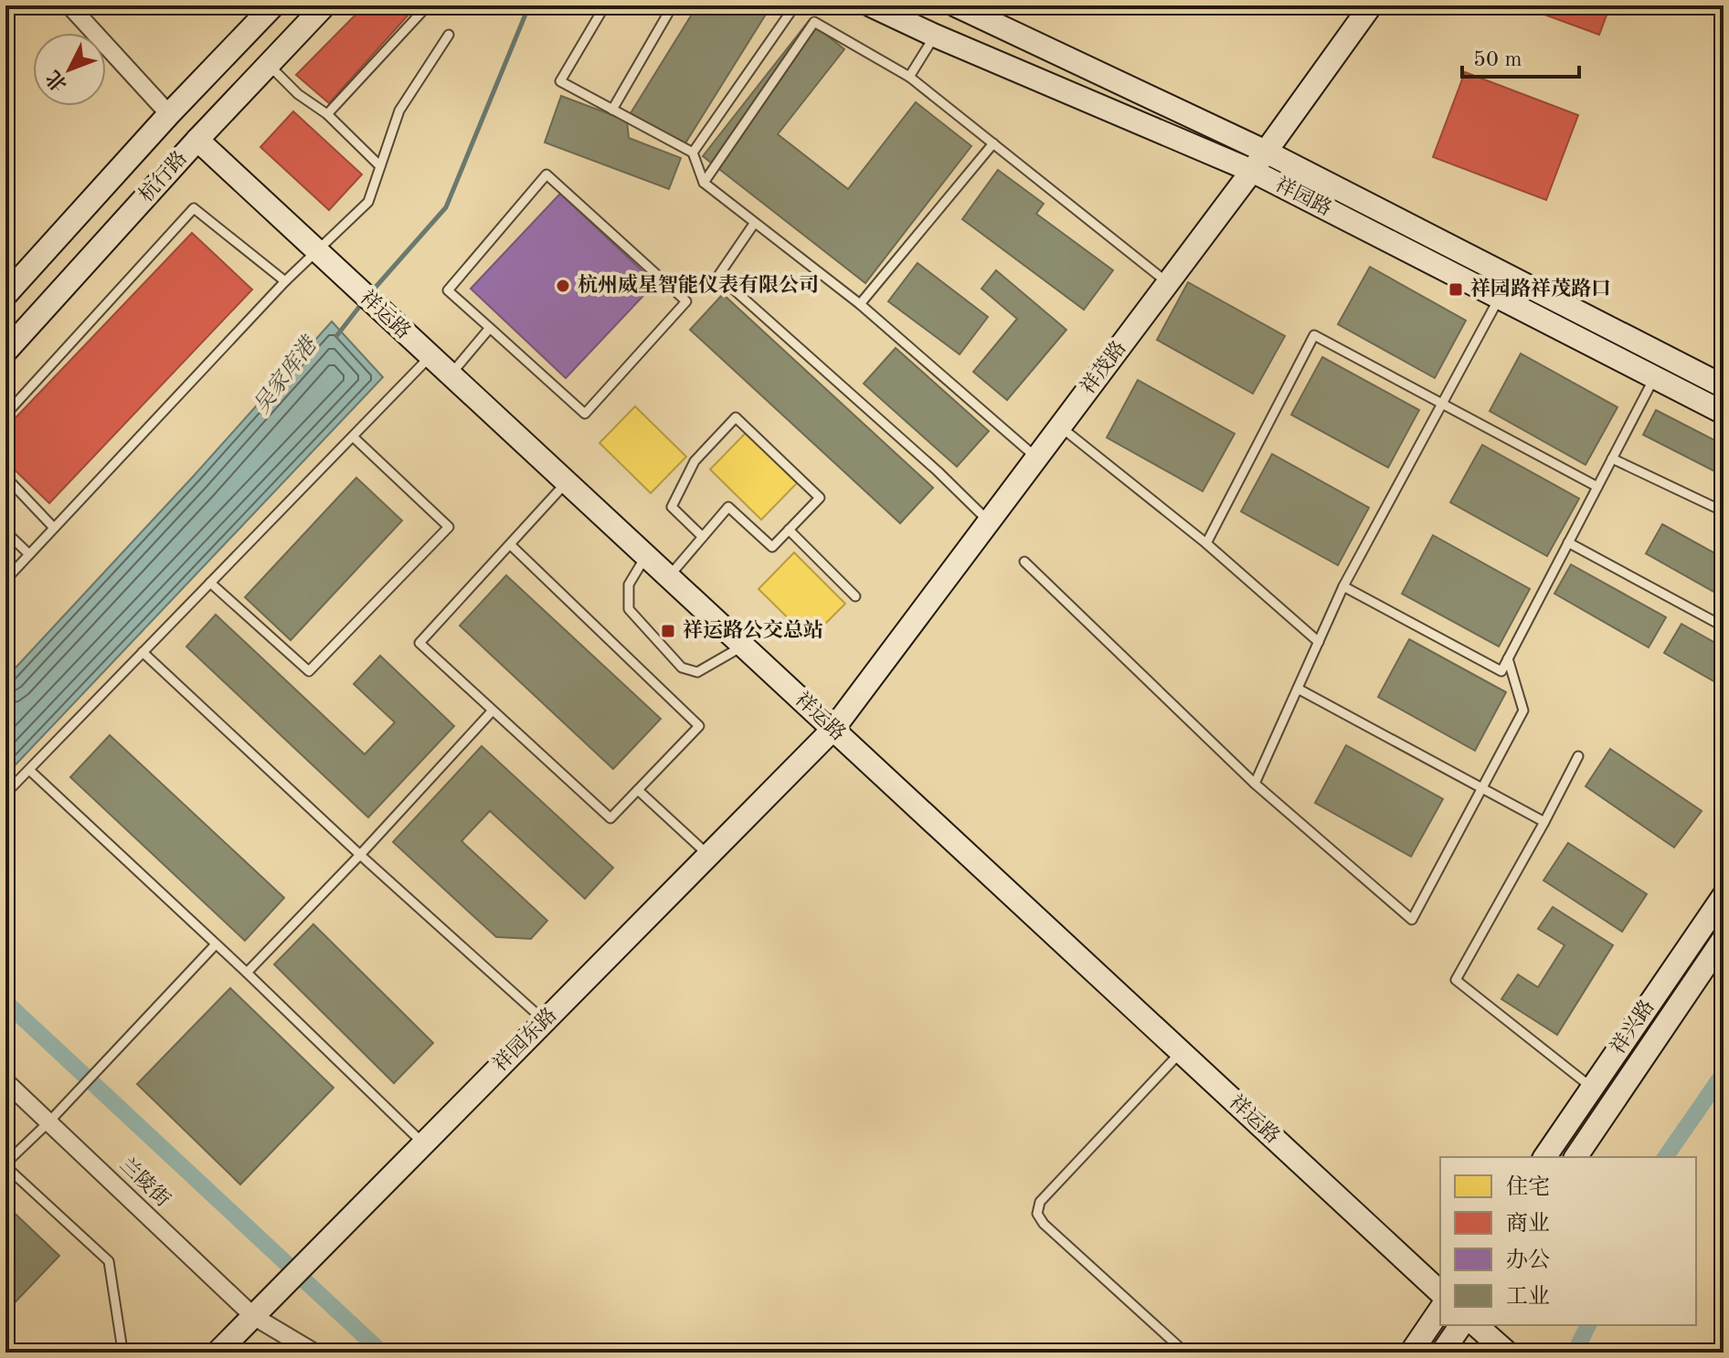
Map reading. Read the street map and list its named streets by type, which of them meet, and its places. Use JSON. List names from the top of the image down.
{
  "streets": {
    "street": [
      "杭行路",
      "祥园路",
      "祥运路",
      "祥茂路",
      "祥兴路",
      "祥园东路",
      "兰陵街"
    ]
  },
  "crossings": [
    ["杭行路", "祥运路"],
    ["祥园路", "祥茂路"],
    ["祥运路", "祥茂路"],
    ["祥运路", "祥园东路"],
    ["祥茂路", "祥园东路"],
    ["祥园东路", "兰陵街"]
  ],
  "water": ["吴家库港"],
  "places": {
    "other": ["杭州威星智能仪表有限公司"],
    "transit": ["祥园路祥茂路口", "祥运路公交总站"]
  },
  "legend": [
    "住宅",
    "商业",
    "办公",
    "工业"
  ],
  "scale_bar": "50 m",
  "north": "bottom left"
}
